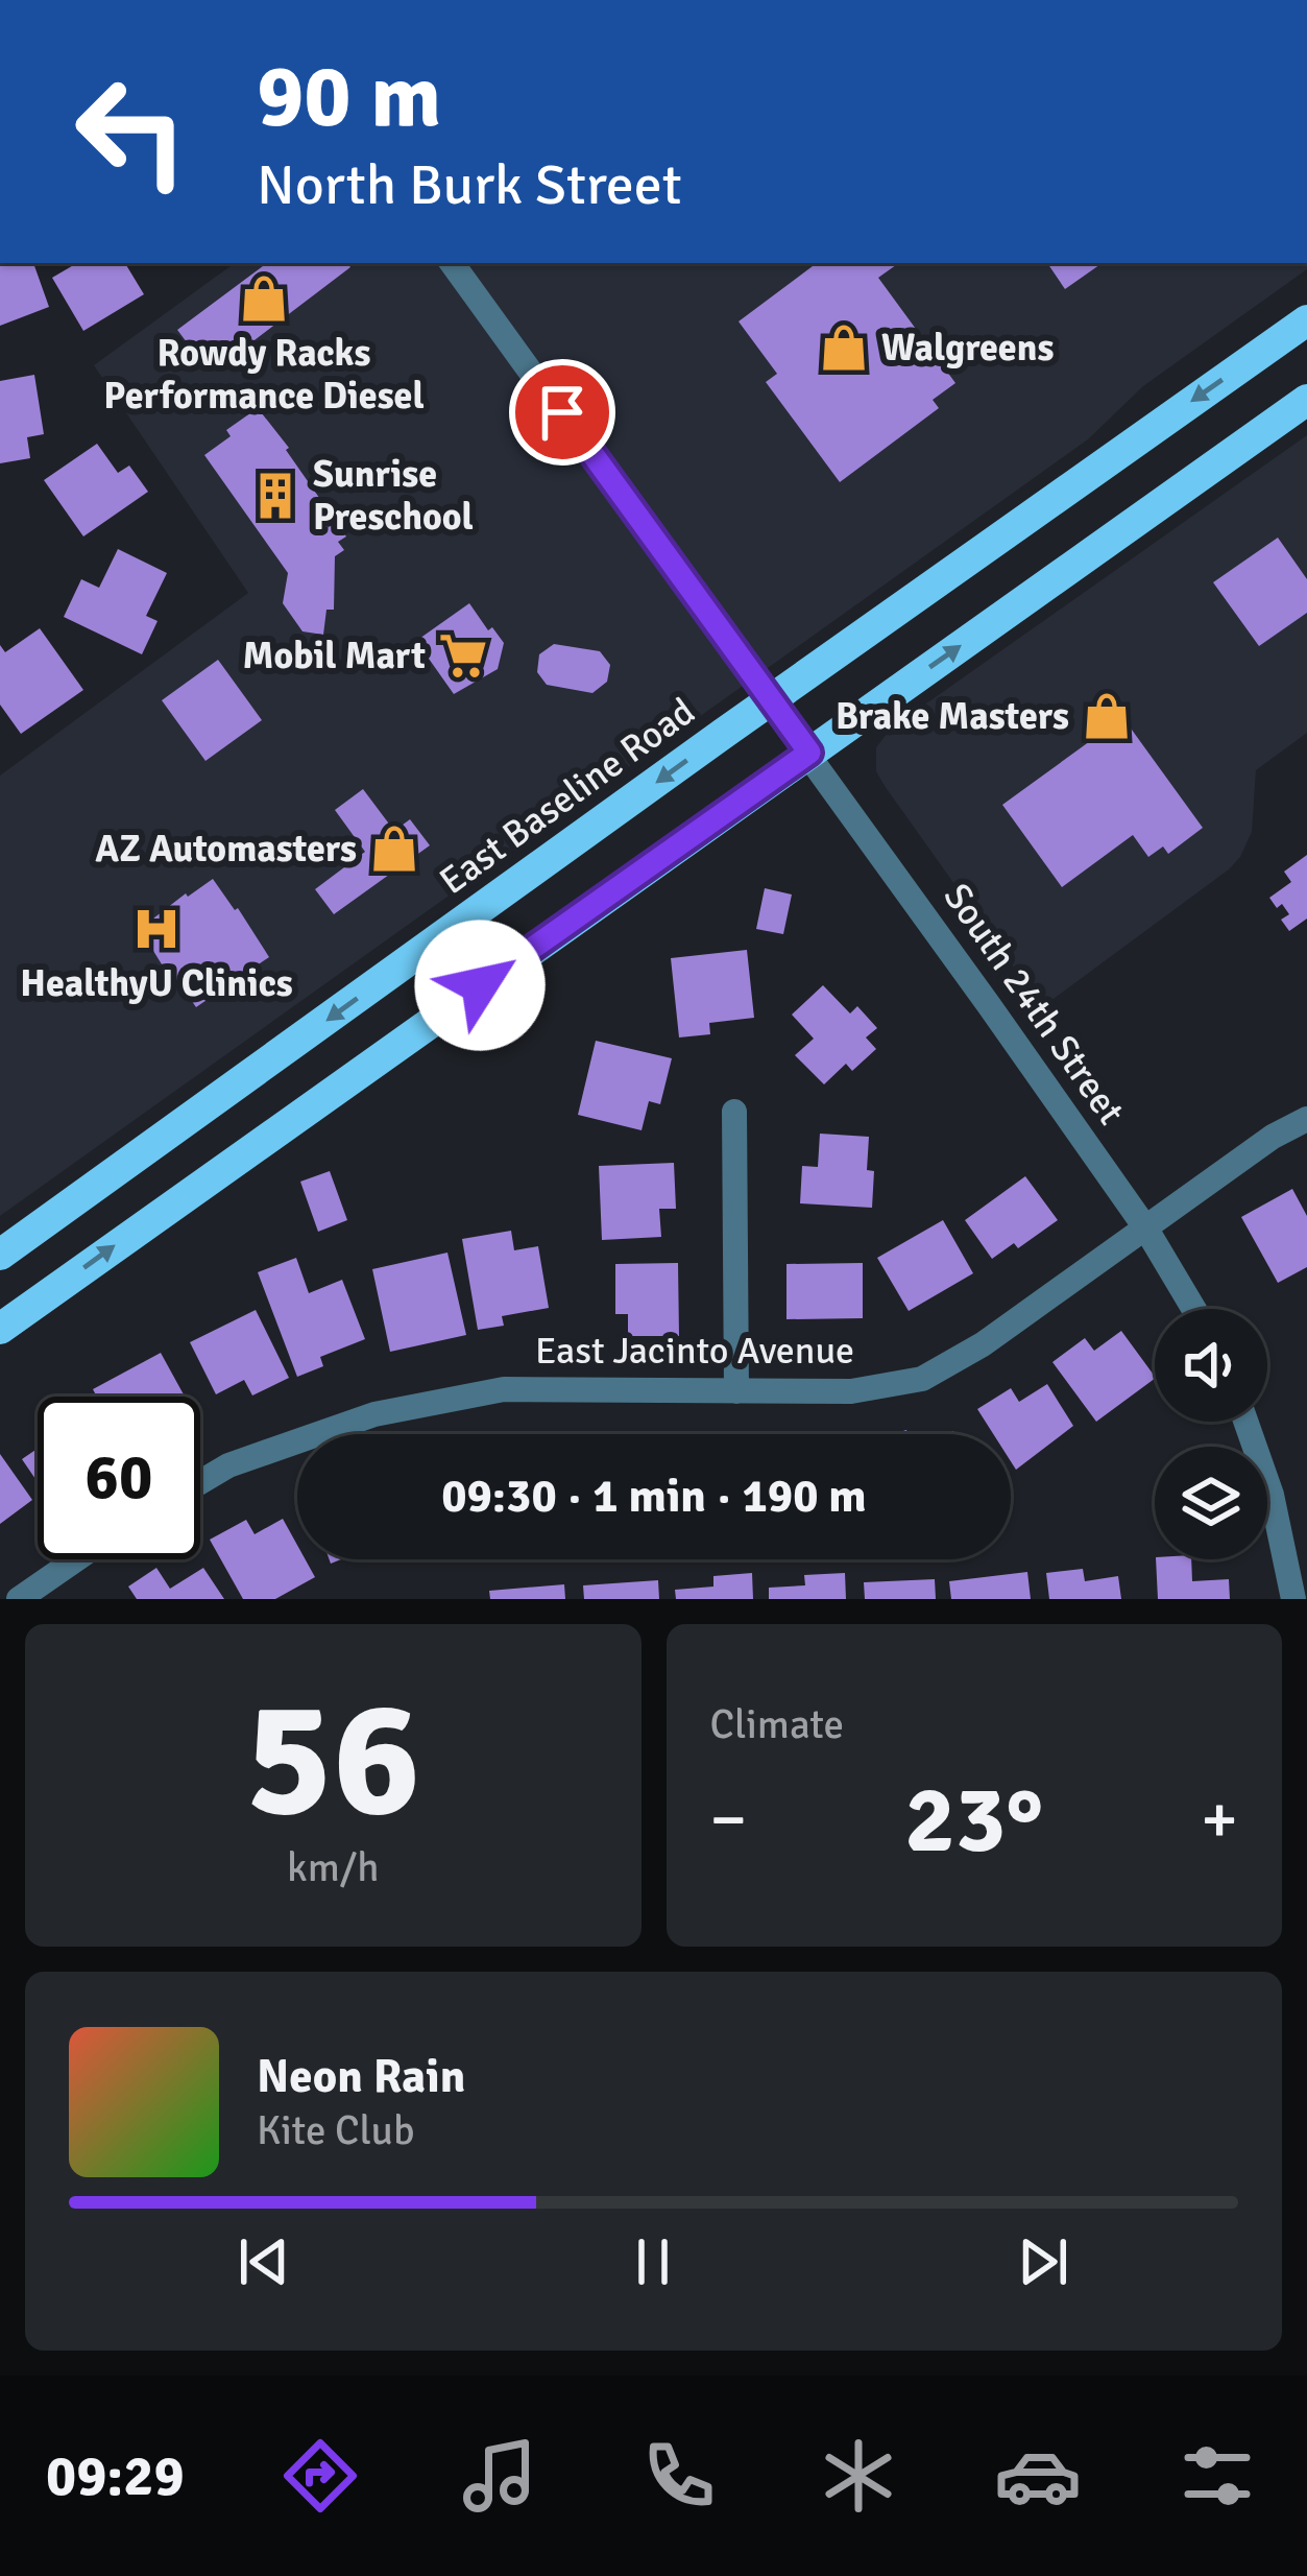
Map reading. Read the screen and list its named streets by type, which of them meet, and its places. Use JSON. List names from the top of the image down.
{
  "streets": {
    "main road": ["East Baseline Road"],
    "street": ["South 24th Street", "East Jacinto Avenue"]
  },
  "crossings": [
    ["East Baseline Road", "South 24th Street"],
    ["South 24th Street", "East Jacinto Avenue"]
  ],
  "places": {
    "shop": [
      "Rowdy Racks Performance Diesel",
      "Walgreens",
      "Brake Masters",
      "AZ Automasters"
    ],
    "building": ["Sunrise Preschool"],
    "supermarket": ["Mobil Mart"],
    "hospital": ["HealthyU Clinics"]
  },
  "page": {
    "turn": ["90 m", "North Burk Street"],
    "limit": "60",
    "trip": "09:30 · 1 min · 190 m",
    "tile": [
      ["56", "km/h"],
      "Climate"
    ],
    "heat": ["−", "23°", "+"],
    "song": ["Neon Rain", "Kite Club"],
    "tabs": "09:29"
  }
}
